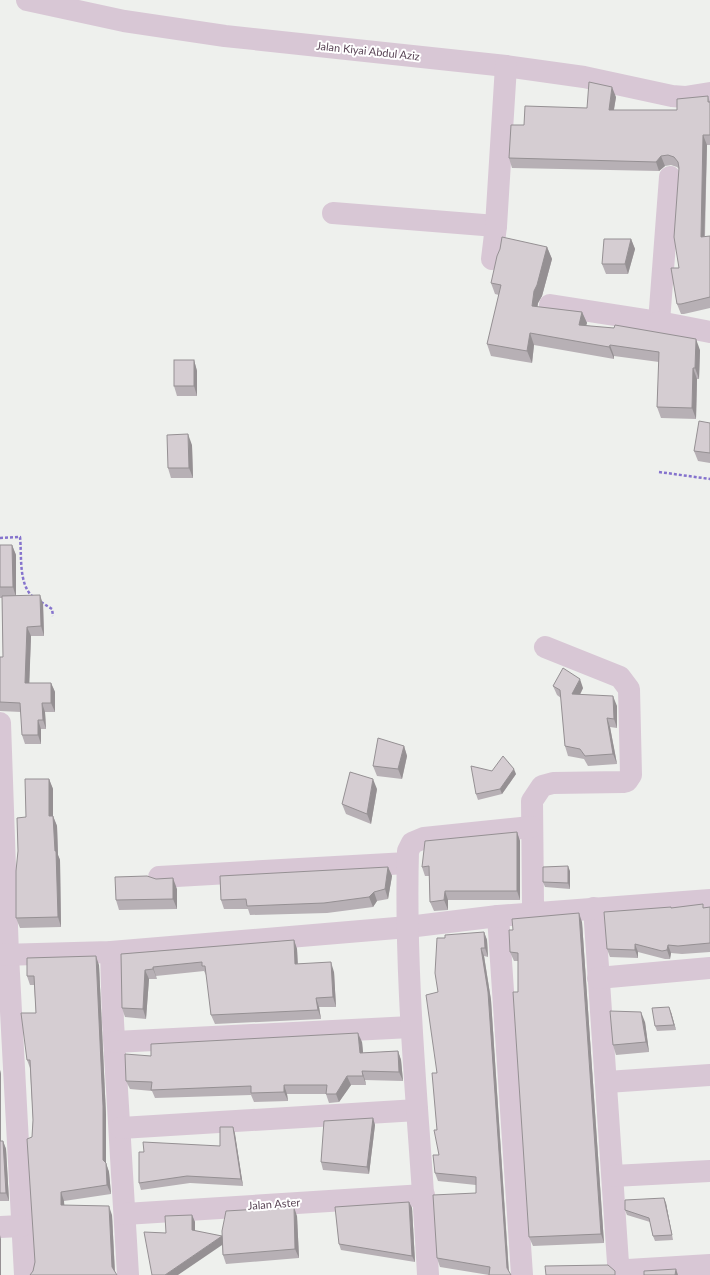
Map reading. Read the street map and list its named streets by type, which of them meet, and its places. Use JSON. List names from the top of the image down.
{
  "streets": {
    "street": ["Jalan Kiyai Abdul Aziz", "Jalan Aster"]
  }
}
